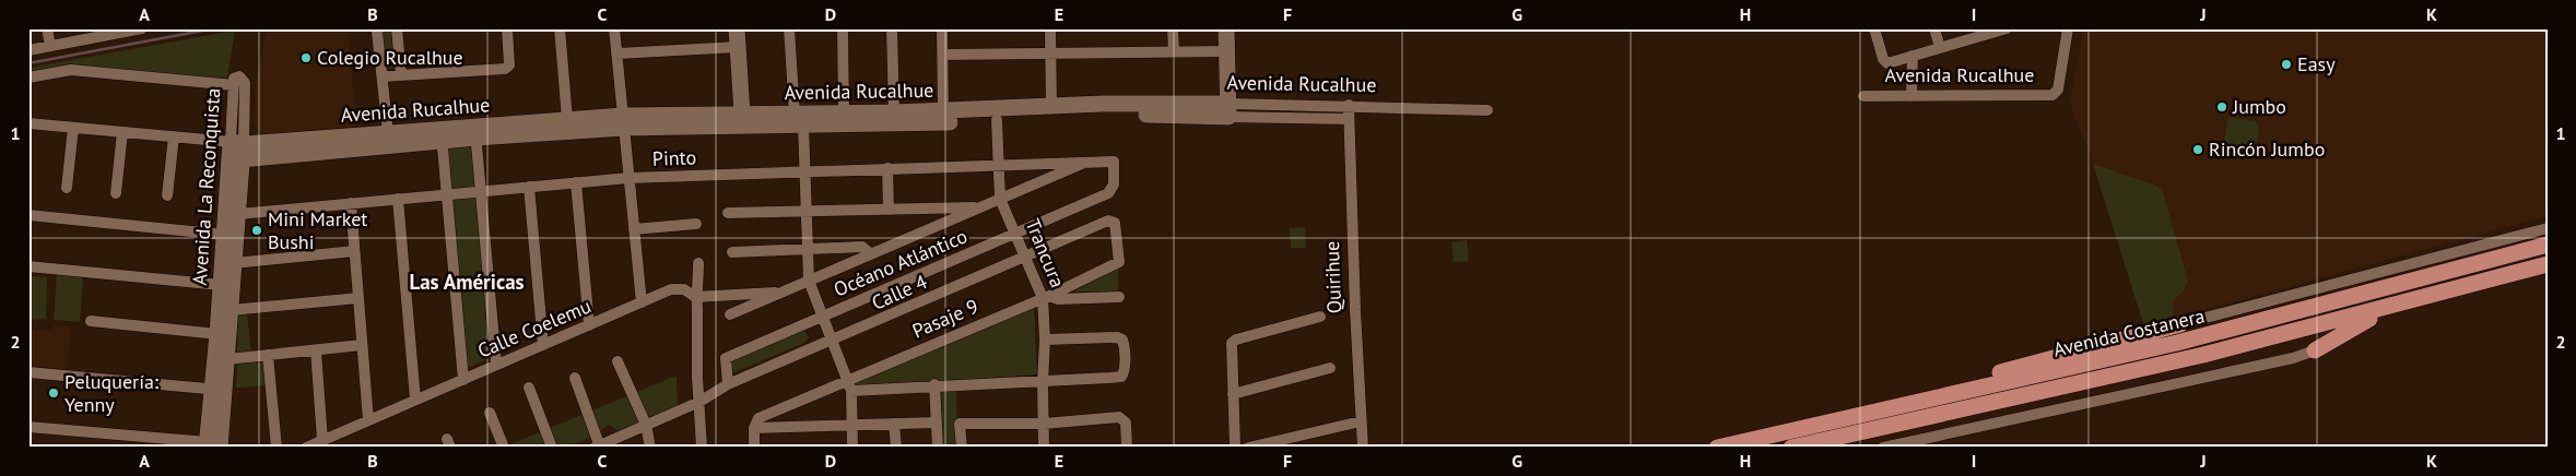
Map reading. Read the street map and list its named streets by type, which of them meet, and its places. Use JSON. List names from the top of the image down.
{
  "streets": {
    "main road": ["Avenida Costanera"],
    "street": [
      "Avenida Rucalhue",
      "Pinto",
      "Avenida La Reconquista",
      "Trancura",
      "Océano Atlántico",
      "Quirihue",
      "Calle 4",
      "Pasaje 9",
      "Calle Coelemu"
    ]
  },
  "crossings": [
    ["Avenida Rucalhue", "Avenida La Reconquista"],
    ["Avenida Rucalhue", "Trancura"],
    ["Avenida Rucalhue", "Quirihue"],
    ["Pinto", "Avenida La Reconquista"],
    ["Pinto", "Trancura"],
    ["Pinto", "Océano Atlántico"],
    ["Trancura", "Océano Atlántico"],
    ["Trancura", "Calle 4"],
    ["Trancura", "Pasaje 9"],
    ["Océano Atlántico", "Calle 4"],
    ["Calle 4", "Pasaje 9"]
  ],
  "districts": ["Las Américas"],
  "places": [
    "Colegio Rucalhue",
    "Easy",
    "Jumbo",
    "Rincón Jumbo",
    "Mini Market Bushi",
    "Peluquería: Yenny"
  ],
  "grid": {
    "columns": [
      "A",
      "B",
      "C",
      "D",
      "E",
      "F",
      "G",
      "H",
      "I",
      "J",
      "K"
    ],
    "rows": ["1", "2"]
  }
}
